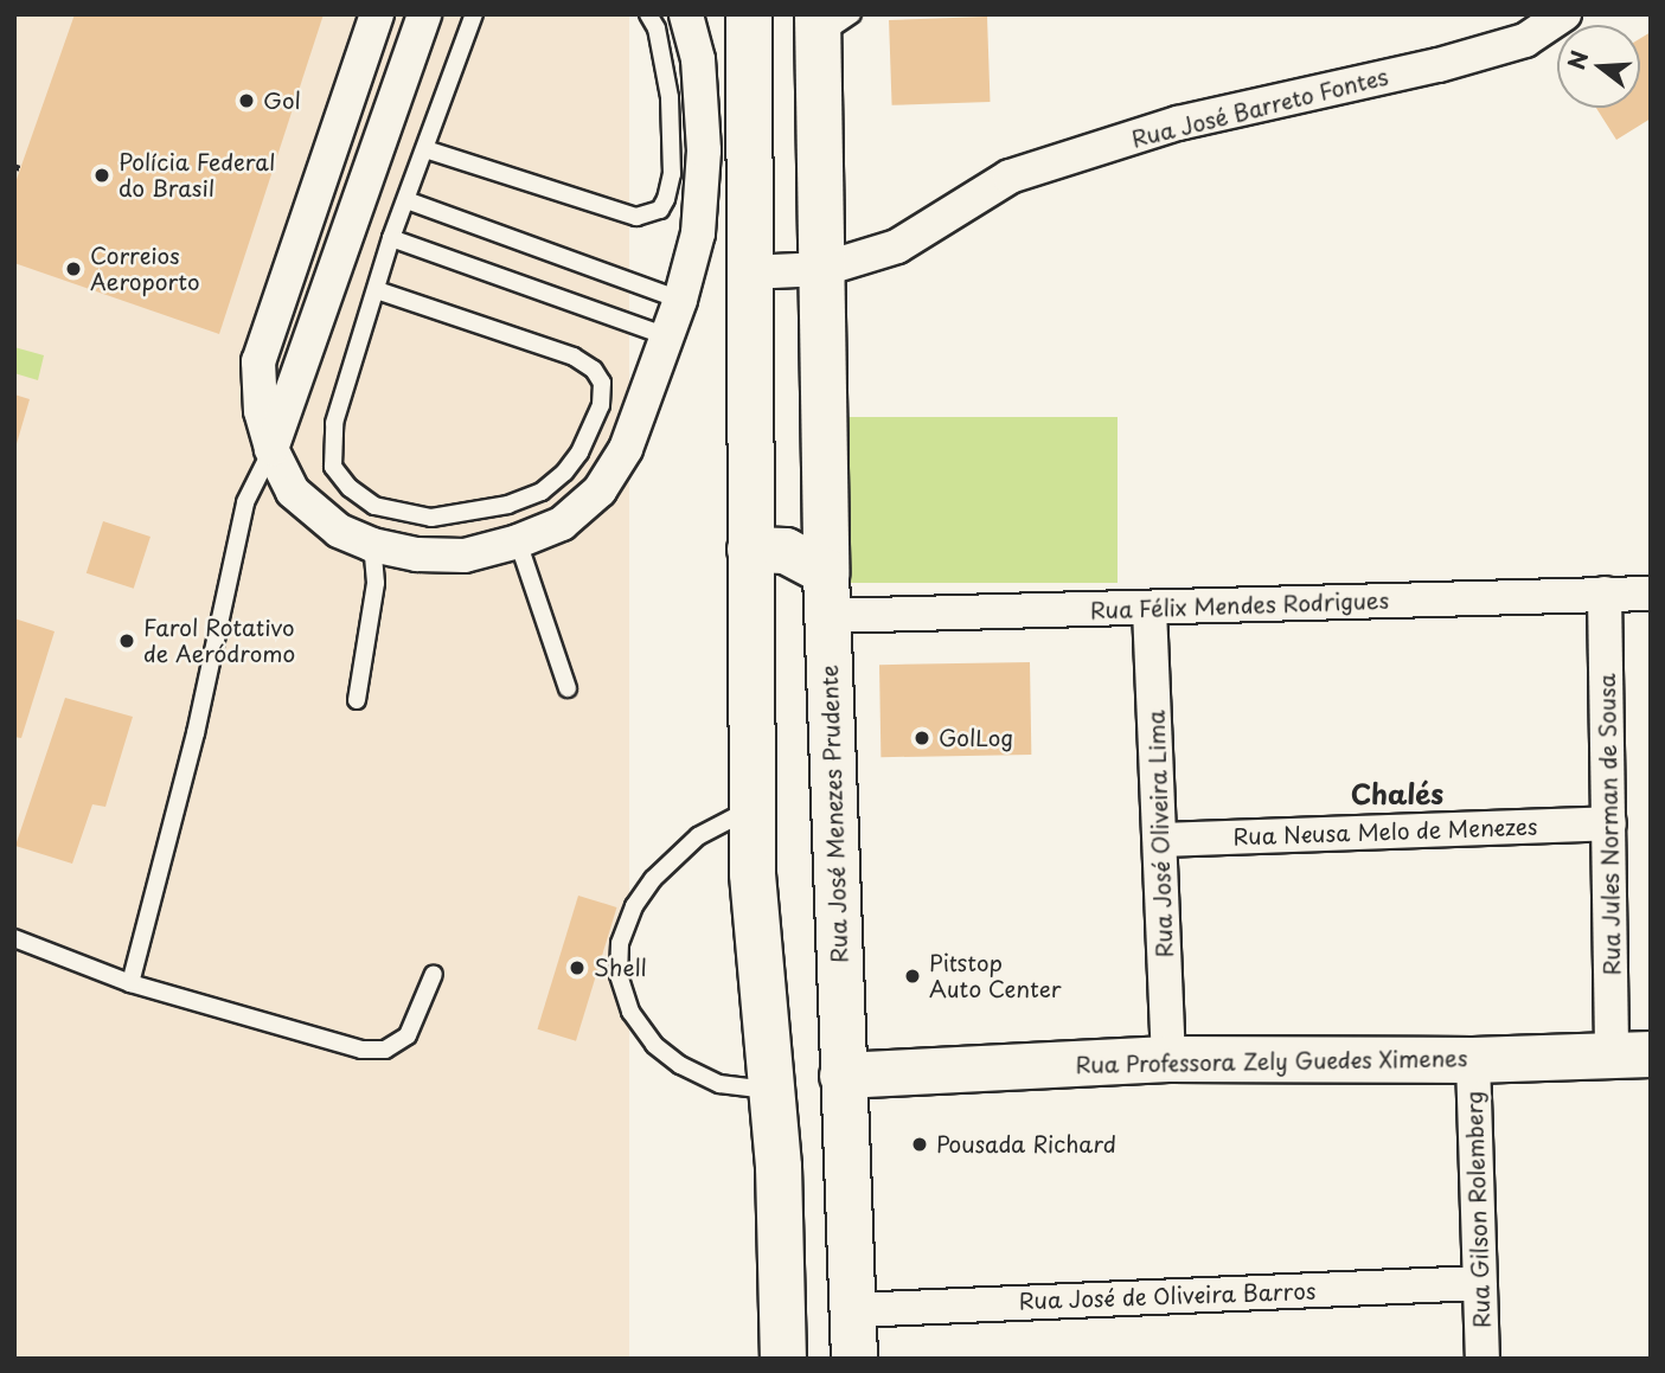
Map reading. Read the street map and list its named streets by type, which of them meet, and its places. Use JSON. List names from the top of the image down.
{
  "streets": {
    "main road": ["Rua José Menezes Prudente", "Rua Professora Zely Guedes Ximenes"],
    "street": [
      "Rua José Barreto Fontes",
      "Rua Félix Mendes Rodrigues",
      "Rua Jules Norman de Sousa",
      "Rua Neusa Melo de Menezes",
      "Rua José Oliveira Lima",
      "Rua Gilson Rolemberg",
      "Rua José de Oliveira Barros"
    ]
  },
  "crossings": [
    ["Rua José Barreto Fontes", "Rua José Menezes Prudente"],
    ["Rua Félix Mendes Rodrigues", "Rua José Menezes Prudente"],
    ["Rua Félix Mendes Rodrigues", "Rua Jules Norman de Sousa"],
    ["Rua Félix Mendes Rodrigues", "Rua José Oliveira Lima"],
    ["Rua José Menezes Prudente", "Rua Professora Zely Guedes Ximenes"],
    ["Rua José Menezes Prudente", "Rua José de Oliveira Barros"],
    ["Rua Jules Norman de Sousa", "Rua Neusa Melo de Menezes"],
    ["Rua Jules Norman de Sousa", "Rua Professora Zely Guedes Ximenes"],
    ["Rua Neusa Melo de Menezes", "Rua José Oliveira Lima"],
    ["Rua José Oliveira Lima", "Rua Professora Zely Guedes Ximenes"],
    ["Rua Professora Zely Guedes Ximenes", "Rua Gilson Rolemberg"],
    ["Rua Gilson Rolemberg", "Rua José de Oliveira Barros"]
  ],
  "districts": ["Chalés"],
  "places": [
    "Gol",
    "Polícia Federal do Brasil",
    "Correios Aeroporto",
    "Farol Rotativo de Aeródromo",
    "GolLog",
    "Shell",
    "Pitstop Auto Center",
    "Pousada Richard"
  ],
  "north": "left"
}
